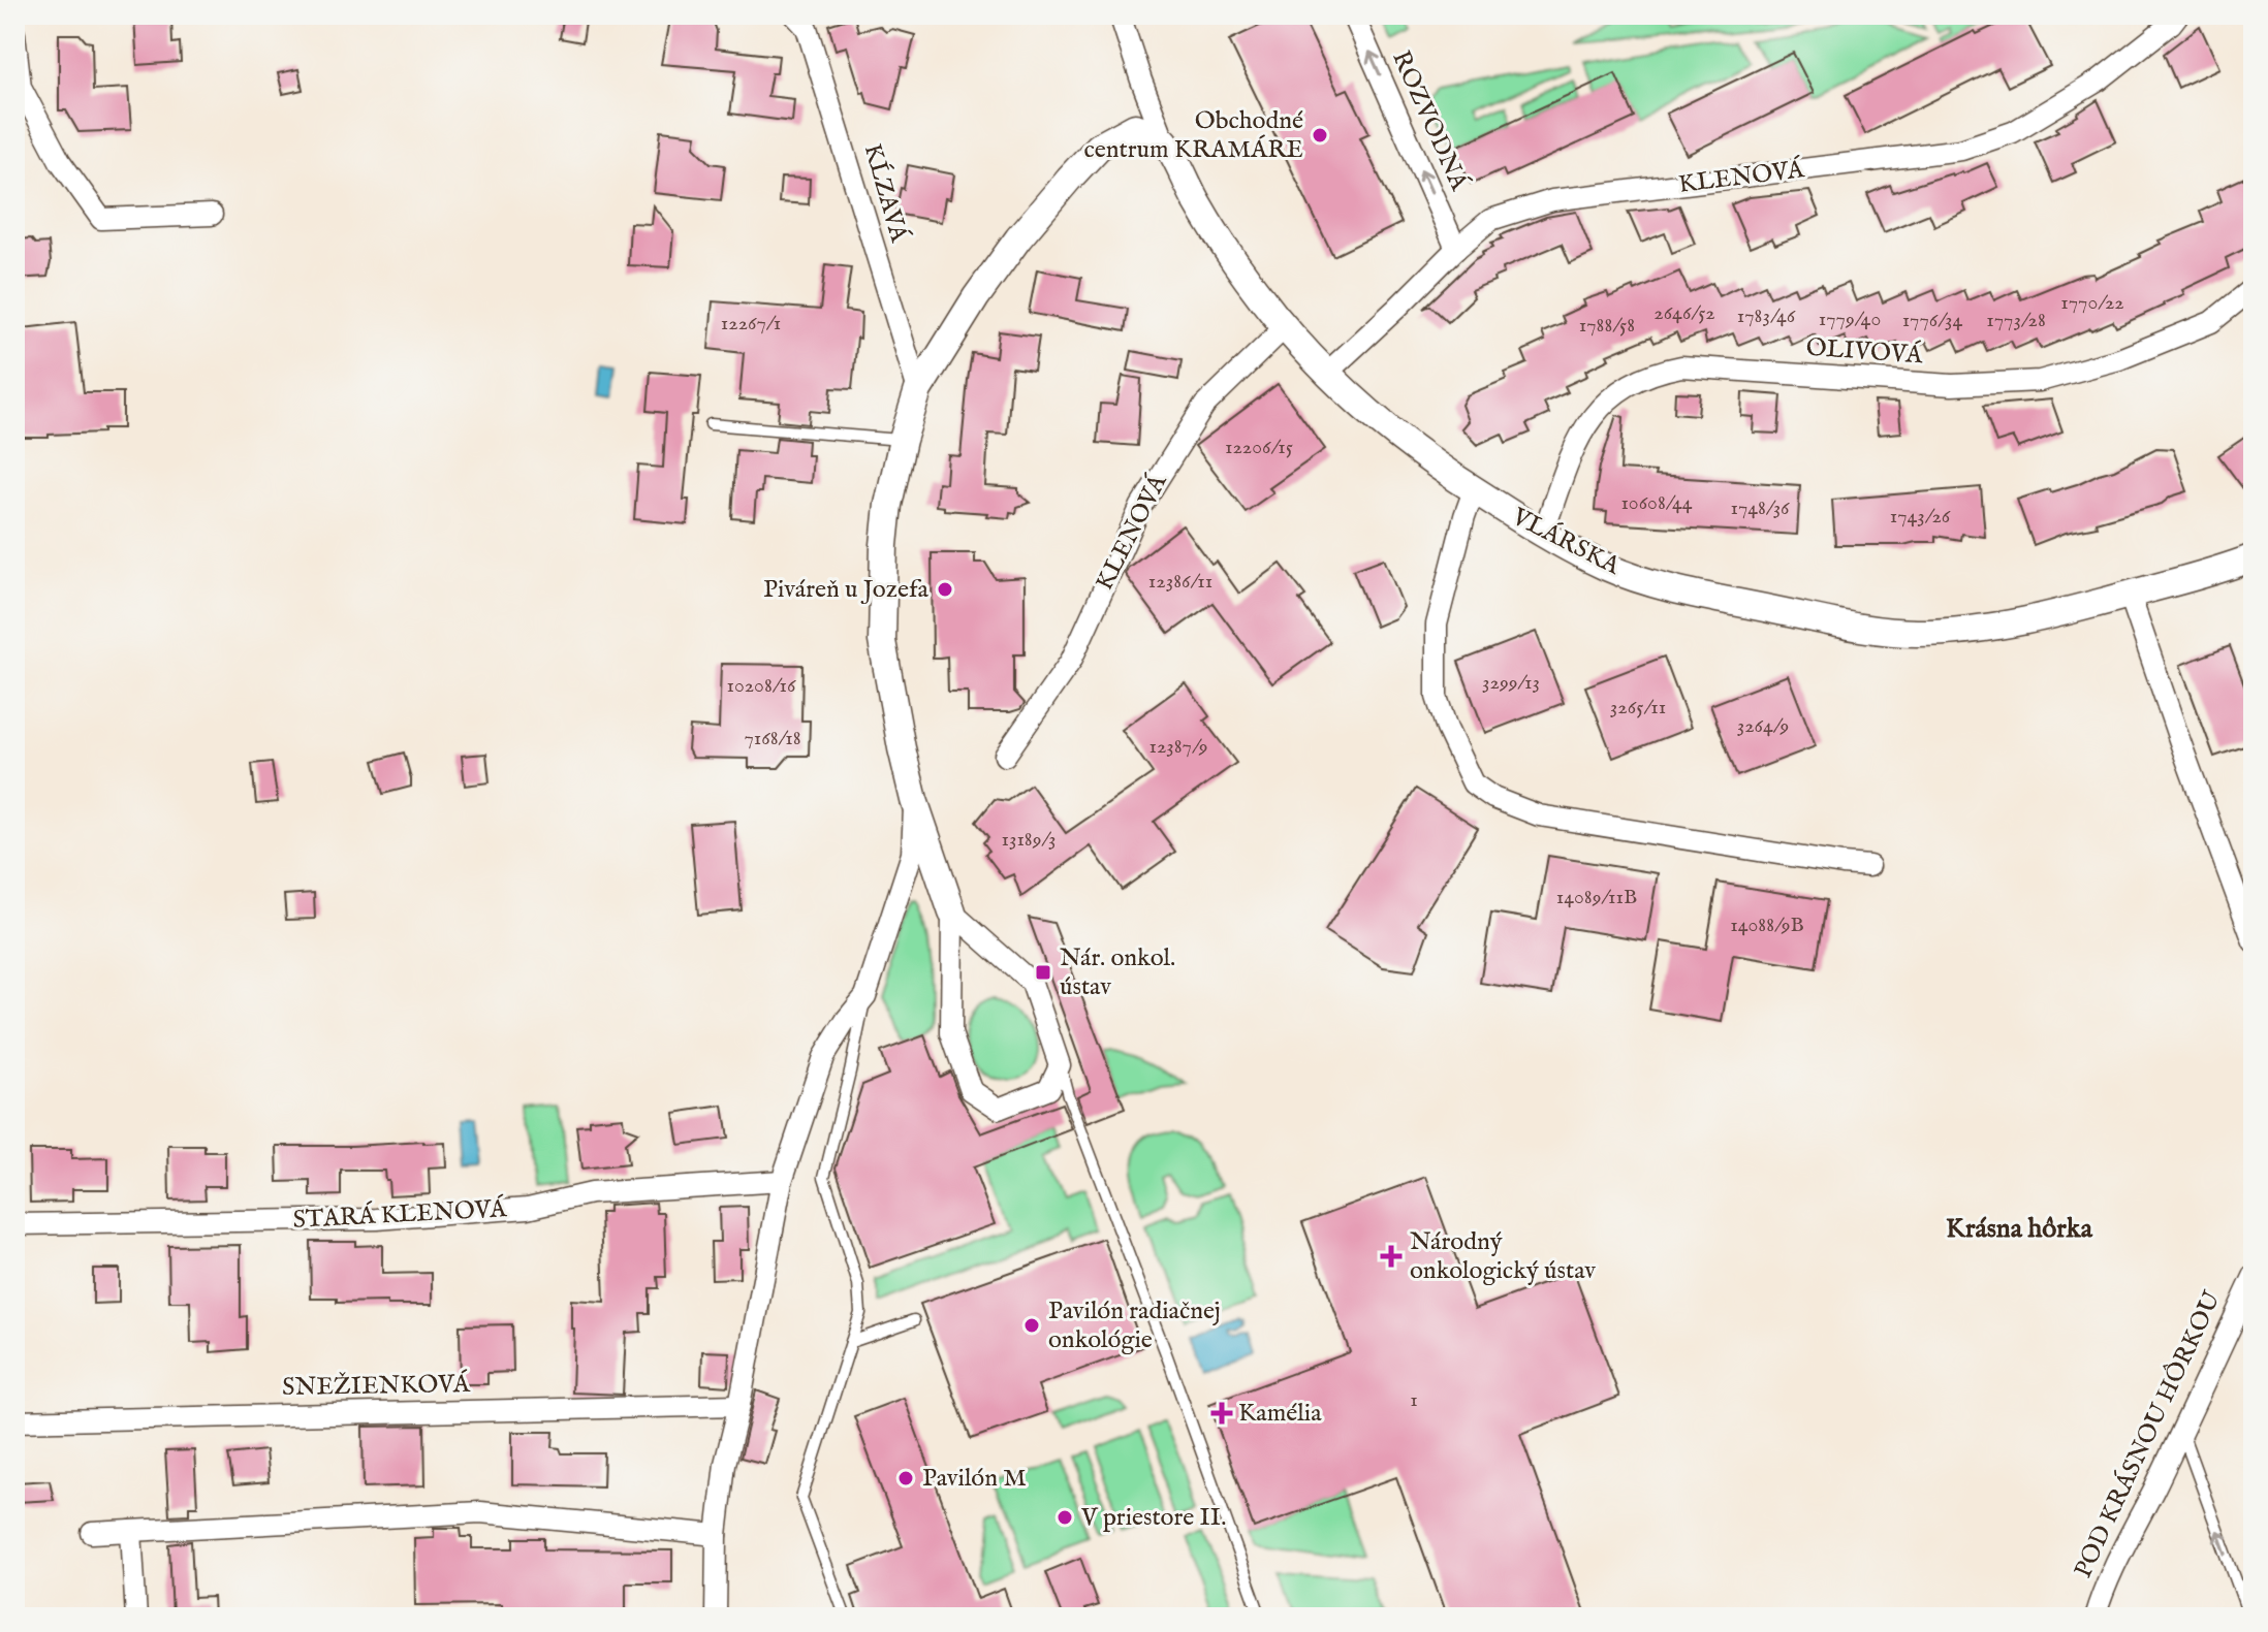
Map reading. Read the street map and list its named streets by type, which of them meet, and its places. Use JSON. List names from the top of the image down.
{
  "streets": {
    "street": [
      "ROZVODNÁ",
      "KLENOVÁ",
      "KĹZAVÁ",
      "OLIVOVÁ",
      "VLÁRSKA",
      "STARÁ KLENOVÁ",
      "SNEŽIENKOVÁ",
      "POD KRÁSNOU HÔRKOU"
    ]
  },
  "crossings": [
    ["ROZVODNÁ", "KLENOVÁ"],
    ["KLENOVÁ", "VLÁRSKA"],
    ["OLIVOVÁ", "VLÁRSKA"]
  ],
  "one_way": ["ROZVODNÁ"],
  "districts": ["Krásna hôrka"],
  "places": {
    "other": [
      "Obchodné centrum KRAMÁRE",
      "Piváreň u Jozefa",
      "Pavilón radiačnej onkológie",
      "Pavilón M",
      "V priestore II."
    ],
    "transit": ["Nár. onkol. ústav"],
    "health": ["Národný onkologický ústav", "Kamélia"]
  },
  "house_numbers": [
    "1770/22",
    "2646/52",
    "1783/46",
    "1779/40",
    "1776/34",
    "1773/28",
    "12267/1",
    "1788/58",
    "12206/15",
    "10608/44",
    "1748/36",
    "1743/26",
    "12386/11",
    "3299/13",
    "10208/16",
    "3265/11",
    "3264/9",
    "7168/18",
    "12387/9",
    "13189/3",
    "14089/11B",
    "14088/9B",
    "1"
  ]
}
